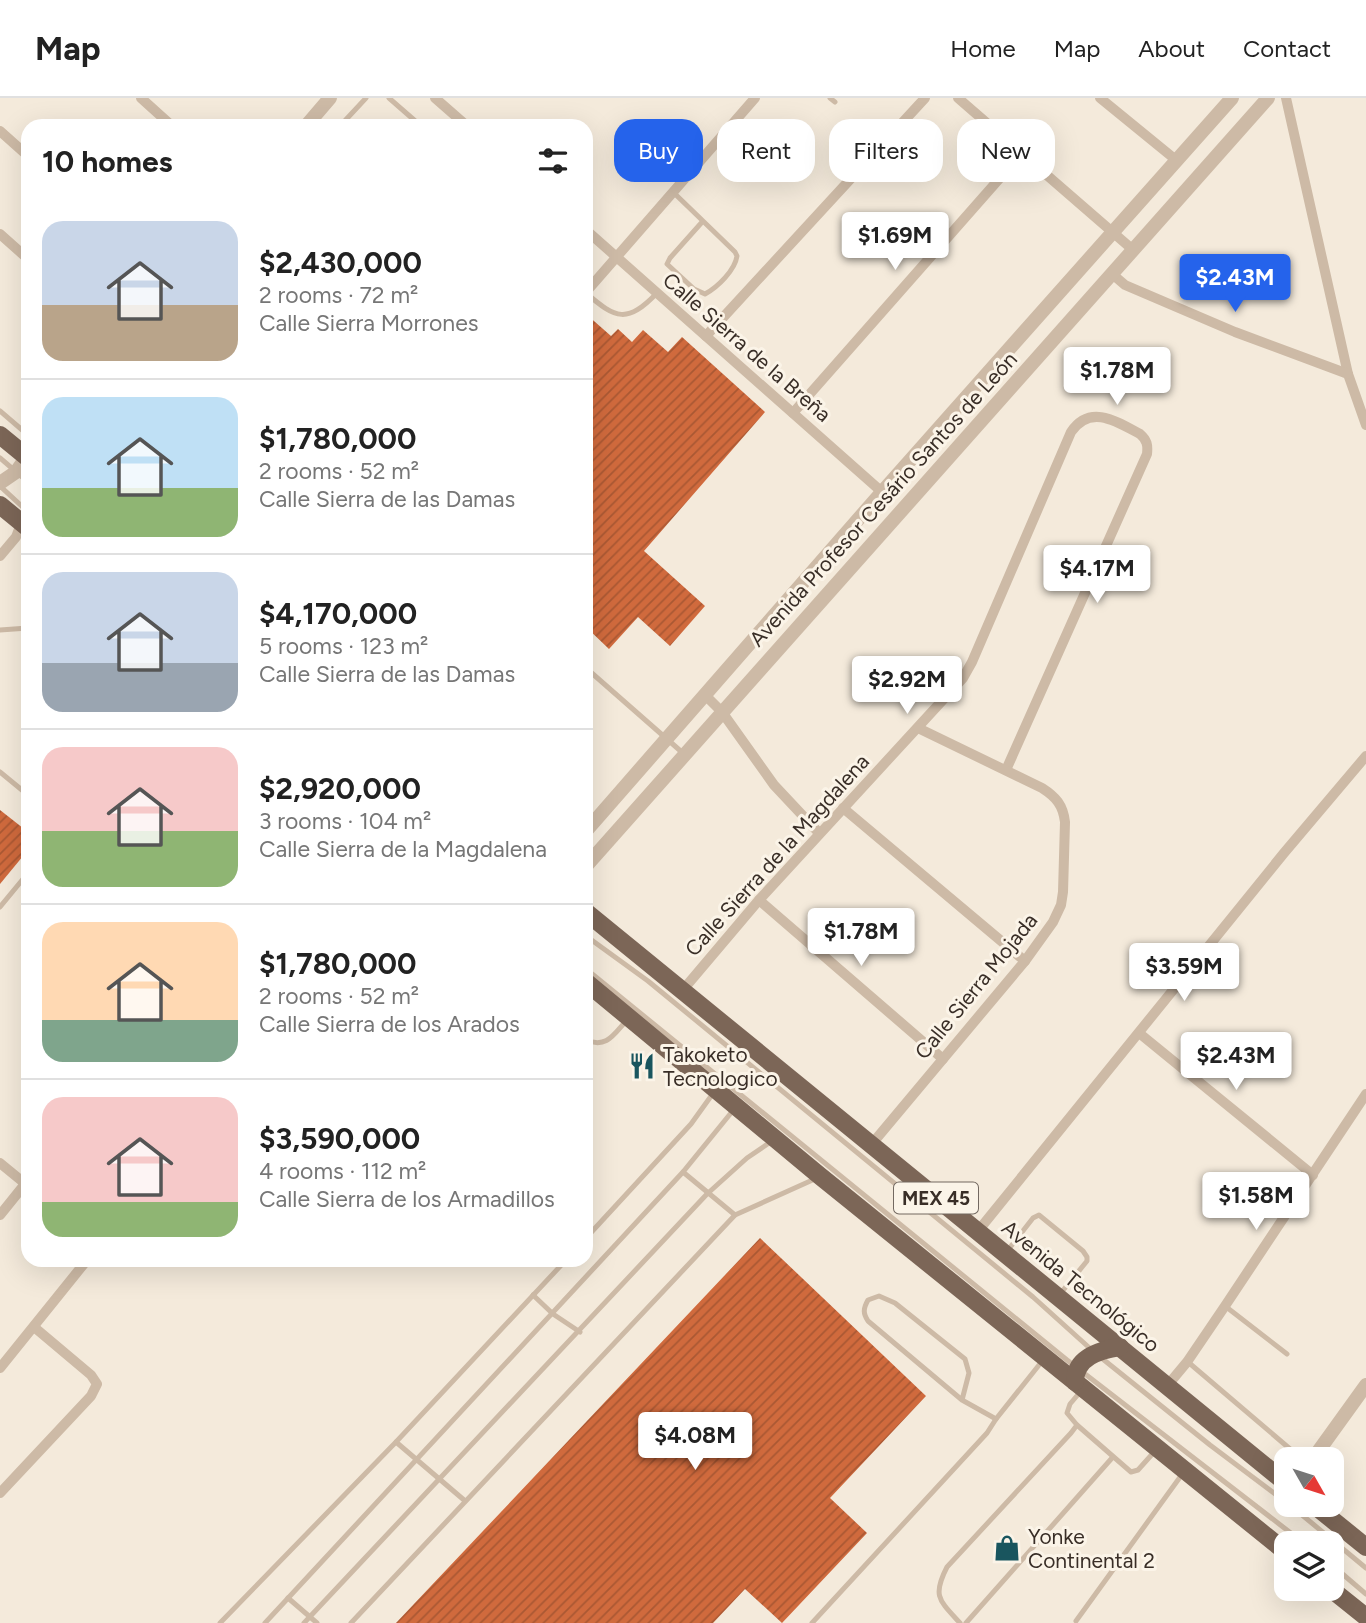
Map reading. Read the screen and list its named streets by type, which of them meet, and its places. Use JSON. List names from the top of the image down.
{
  "streets": {
    "main road": ["MEX 45", "Avenida Tecnológico"],
    "street": [
      "Calle Sierra de la Breña",
      "Avenida Profesor Cesário Santos de León",
      "Calle Sierra de la Magdalena",
      "Calle Sierra Mojada"
    ]
  },
  "crossings": [
    ["Calle Sierra de la Breña", "Avenida Profesor Cesário Santos de León"],
    ["Calle Sierra de la Magdalena", "Calle Sierra Mojada"],
    ["Calle Sierra de la Magdalena", "Avenida Tecnológico"],
    ["Calle Sierra Mojada", "Avenida Tecnológico"]
  ],
  "places": {
    "restaurant": ["Takoketo Tecnologico"],
    "shop": ["Yonke Continental 2"]
  },
  "north": "bottom right",
  "page": {
    "header": "Map",
    "nav": [
      "Home",
      "Map",
      "About",
      "Contact"
    ],
    "chip": [
      "Buy",
      "Rent",
      "Filters",
      "New"
    ],
    "heading": "10 homes",
    "list": [
      {
        "name": "$2,430,000",
        "note": "2 rooms · 72 m² · Calle Sierra Morrones"
      },
      {
        "name": "$1,780,000",
        "note": "2 rooms · 52 m² · Calle Sierra de las Damas"
      },
      {
        "name": "$4,170,000",
        "note": "5 rooms · 123 m² · Calle Sierra de las Damas"
      },
      {
        "name": "$2,920,000",
        "note": "3 rooms · 104 m² · Calle Sierra de la Magdalena"
      },
      {
        "name": "$1,780,000",
        "note": "2 rooms · 52 m² · Calle Sierra de los Arados"
      },
      {
        "name": "$3,590,000",
        "note": "4 rooms · 112 m² · Calle Sierra de los Armadillos"
      }
    ],
    "price": [
      "$1.69M",
      "$2.43M",
      "$1.78M",
      "$4.17M",
      "$2.92M",
      "$1.78M",
      "$3.59M",
      "$2.43M",
      "$1.58M",
      "$4.08M"
    ]
  }
}
